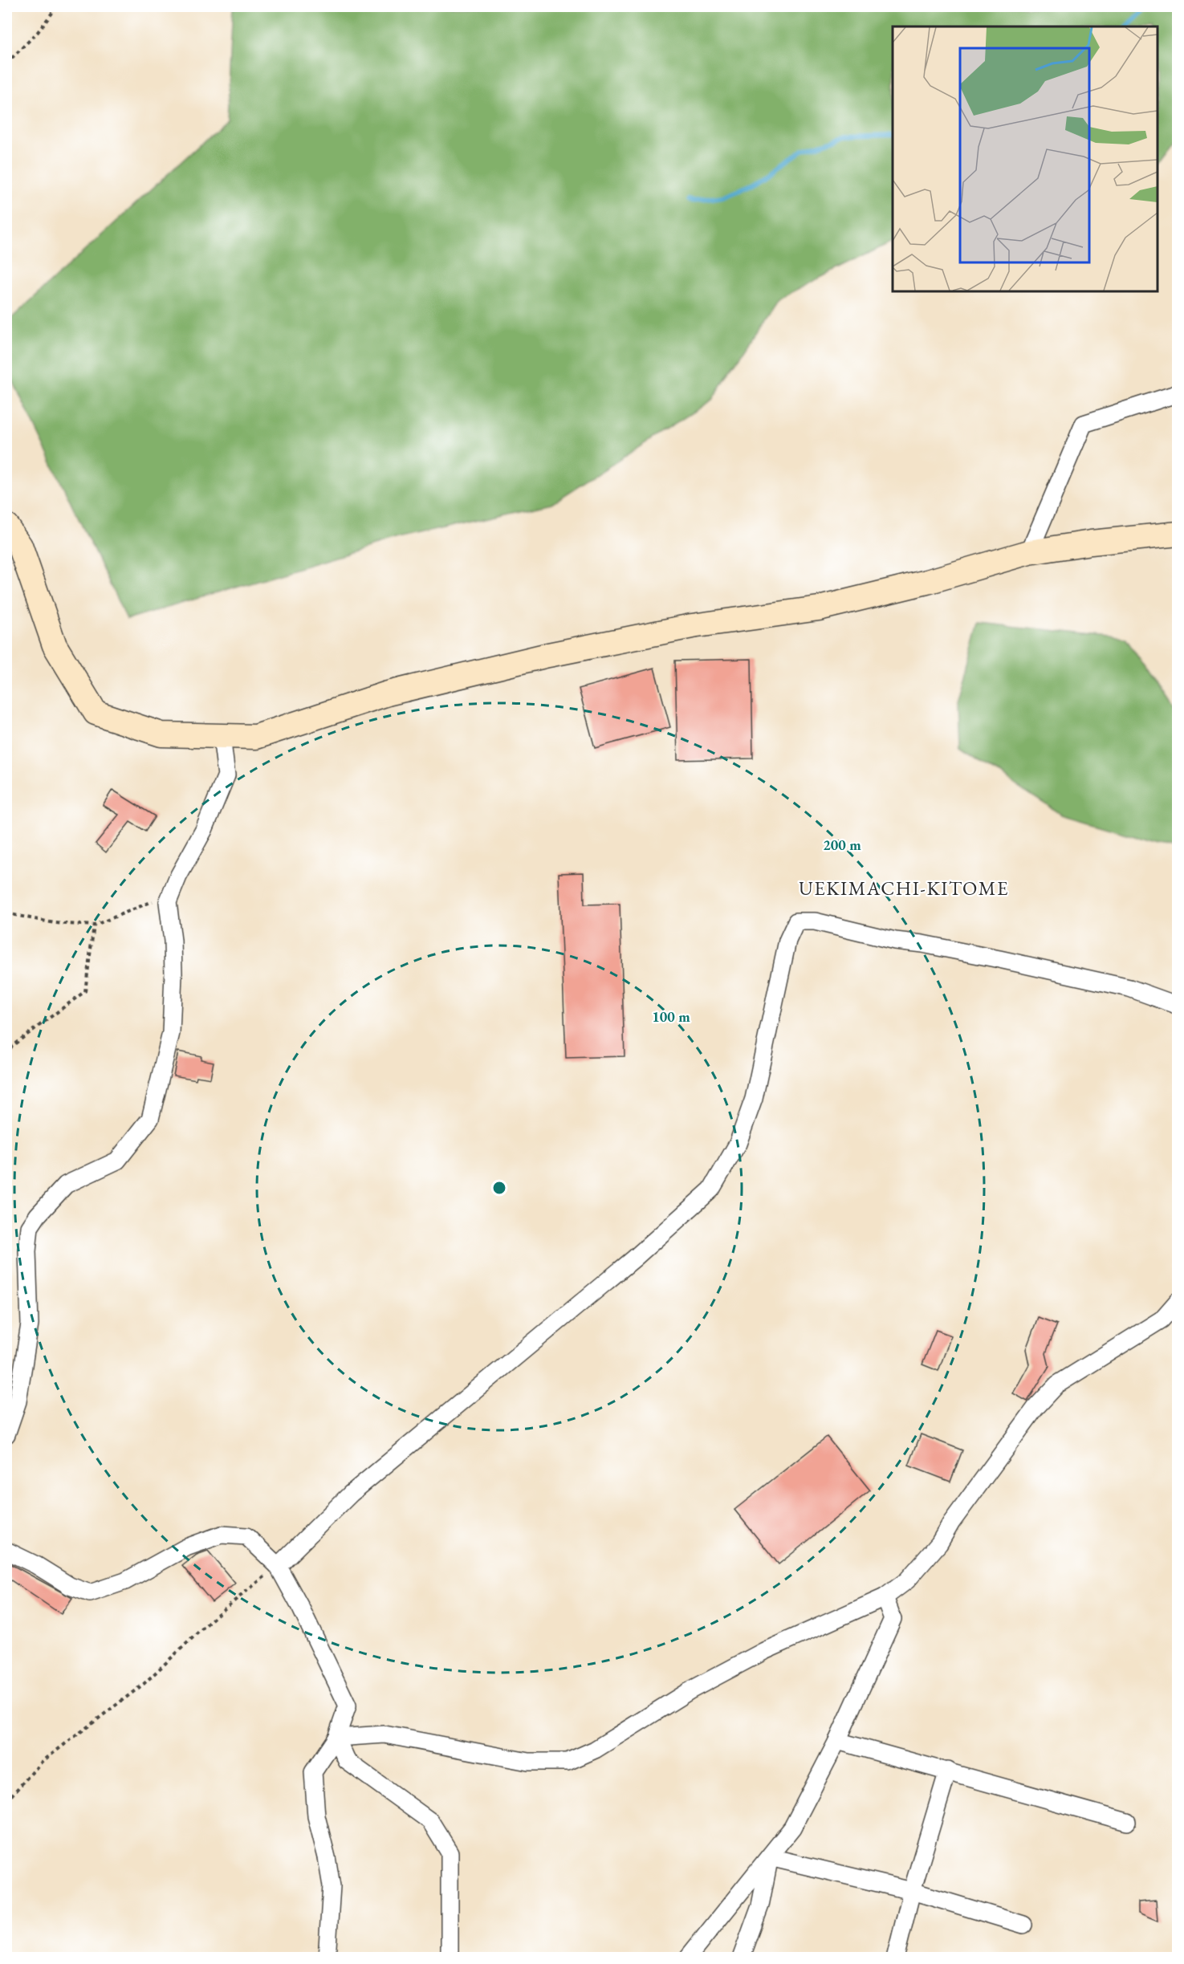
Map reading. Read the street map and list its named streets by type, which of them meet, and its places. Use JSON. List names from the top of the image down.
{
  "districts": ["UEKIMACHI-KITOME"],
  "rings": ["200 m", "100 m"]
}
